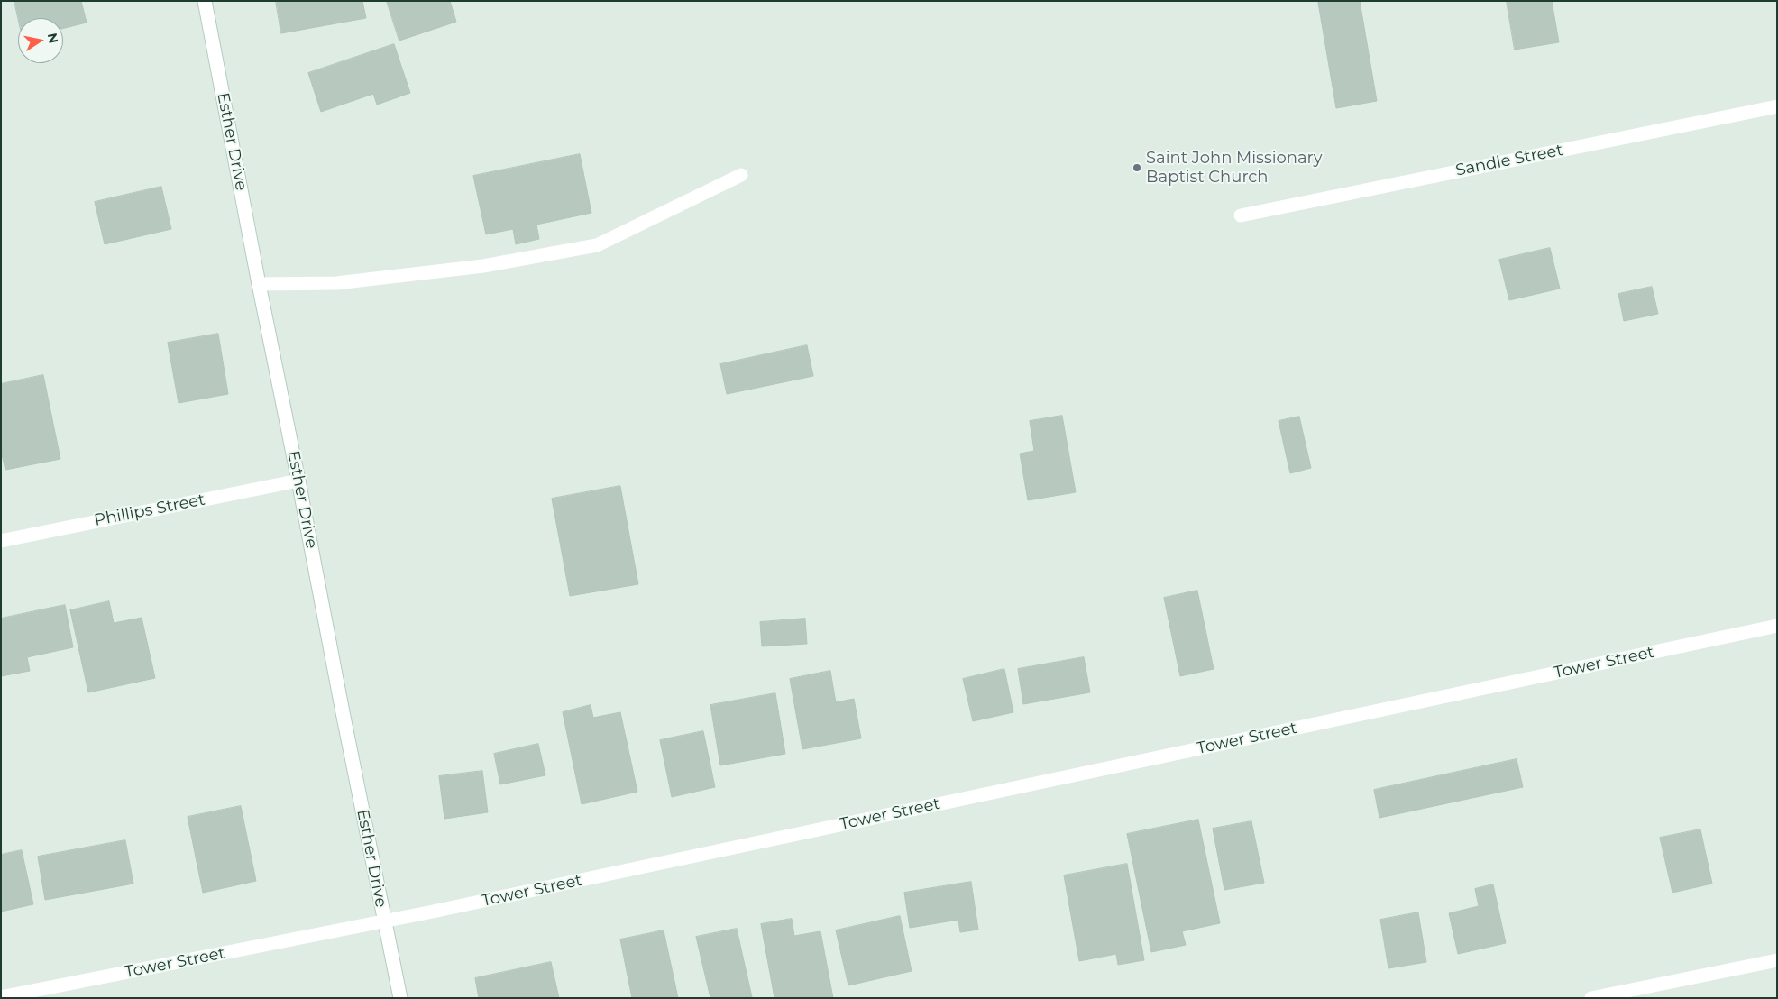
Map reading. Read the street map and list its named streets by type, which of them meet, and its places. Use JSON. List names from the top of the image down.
{
  "streets": {
    "street": [
      "Esther Drive",
      "Sandle Street",
      "Phillips Street",
      "Tower Street"
    ]
  },
  "crossings": [
    ["Esther Drive", "Phillips Street"],
    ["Esther Drive", "Tower Street"]
  ],
  "places": ["Saint John Missionary Baptist Church"],
  "north": "right"
}
